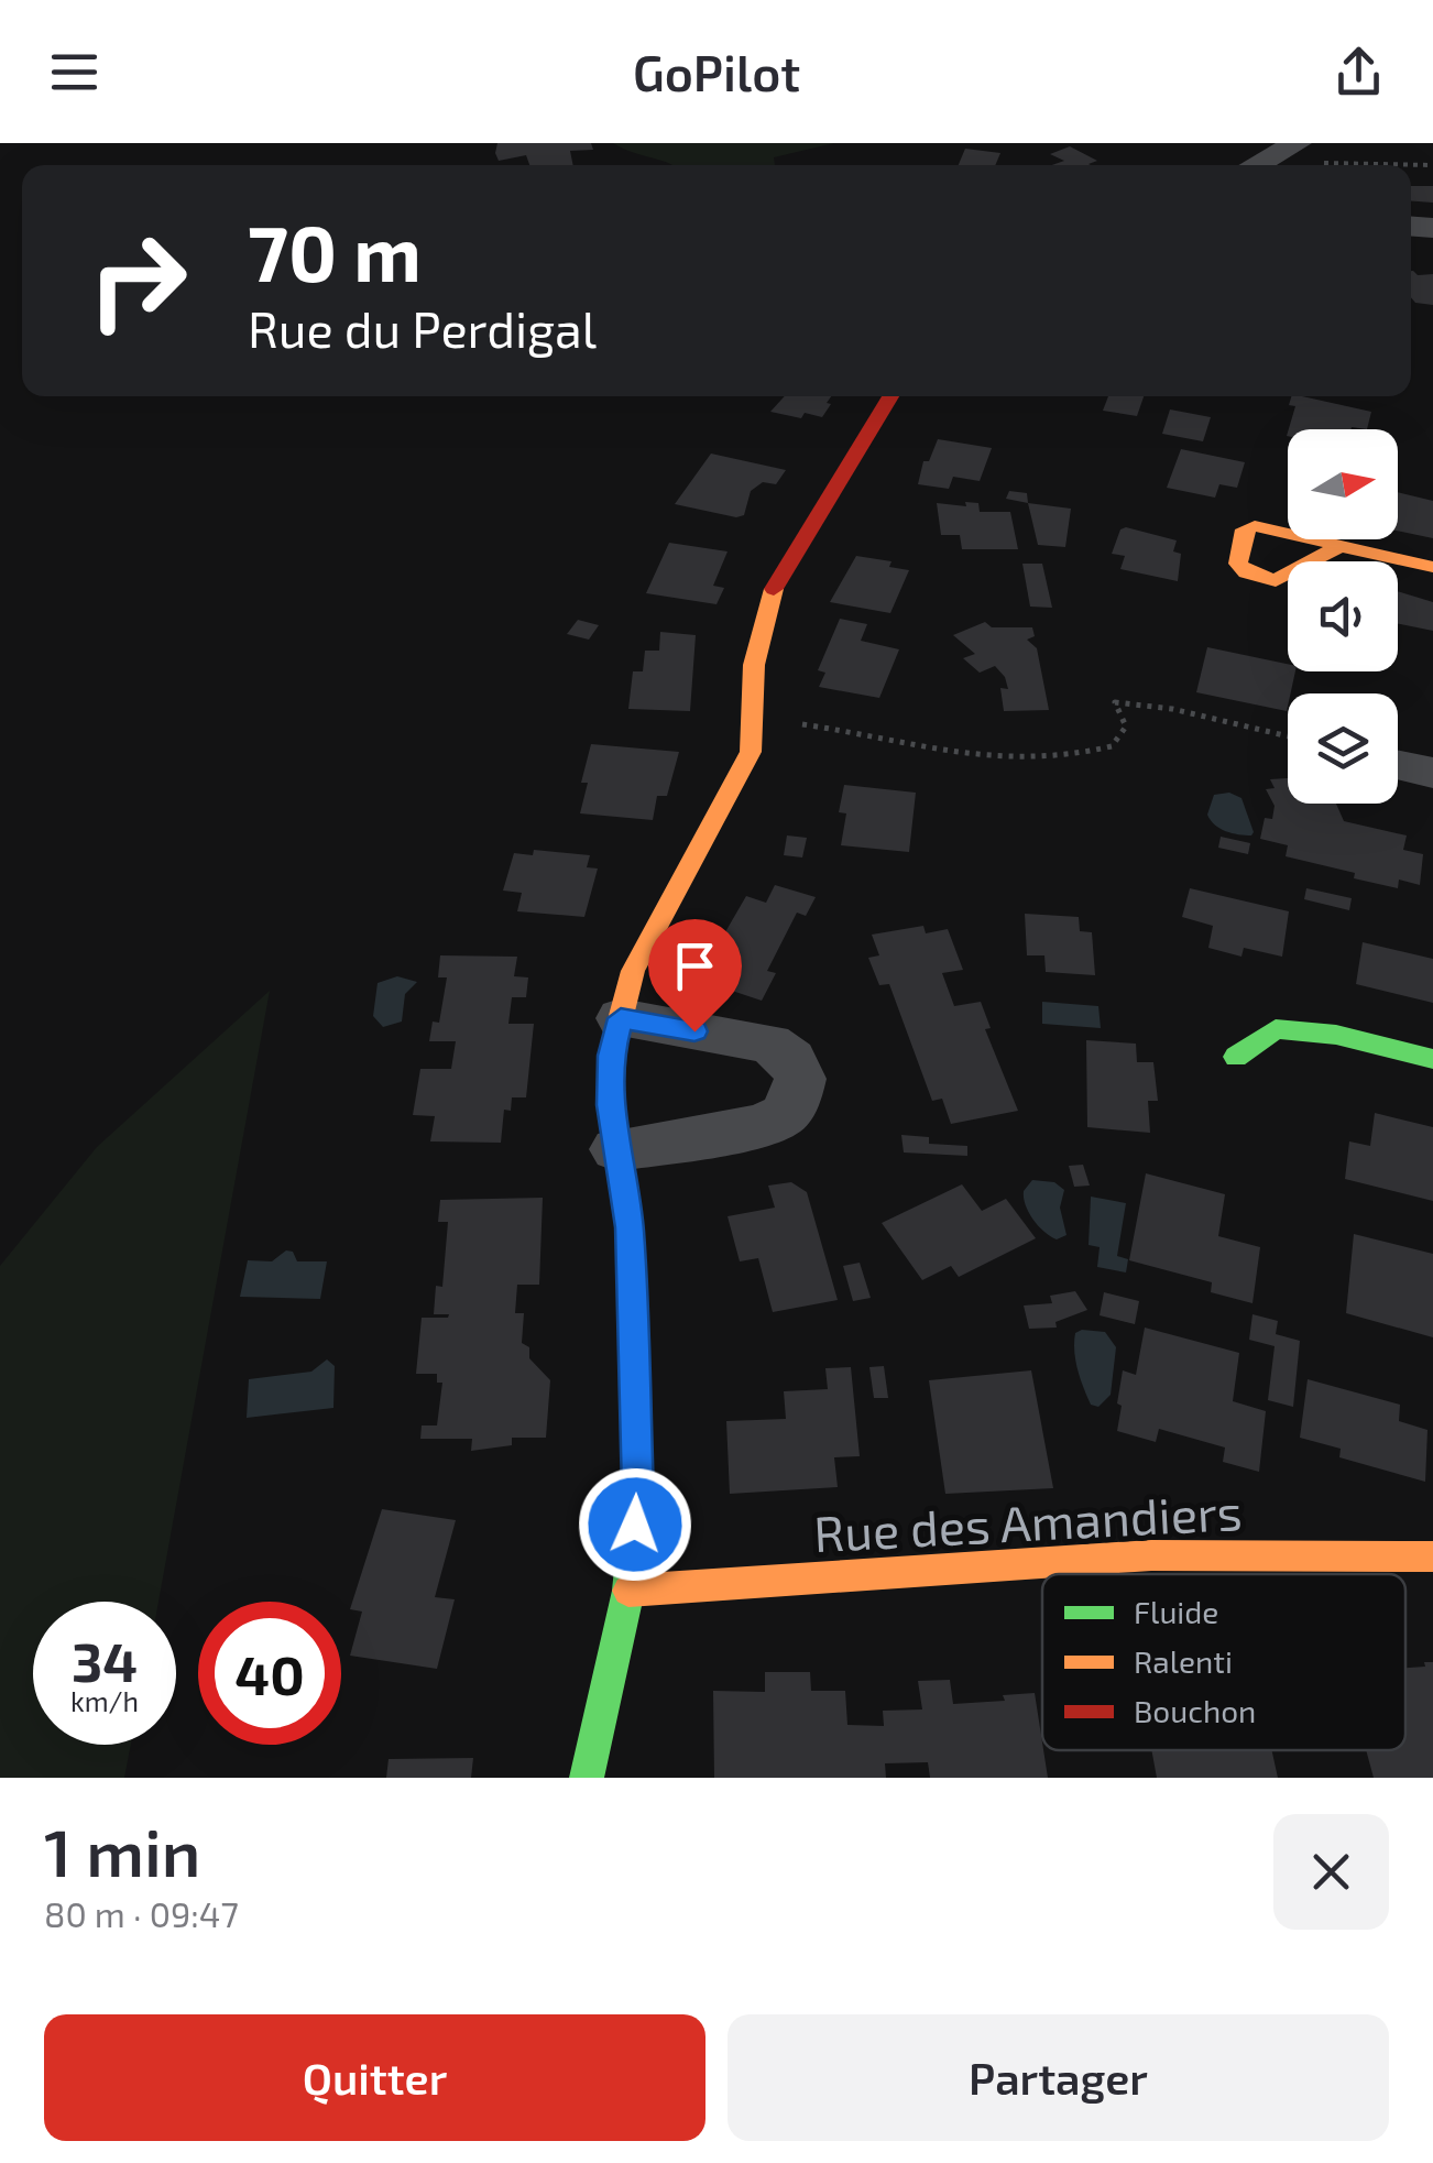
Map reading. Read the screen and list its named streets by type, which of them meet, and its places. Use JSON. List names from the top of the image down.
{
  "streets": {
    "street": ["Rue des Amandiers"]
  },
  "legend": ["Fluide", "Ralenti", "Bouchon"],
  "north": "right",
  "page": {
    "header": "GoPilot",
    "turn": ["70 m", "Rue du Perdigal"],
    "speed": "34 km/h",
    "limit": "40",
    "heading": ["1 min", "80 m · 09:47"],
    "buttons": ["Quitter", "Partager"]
  }
}
